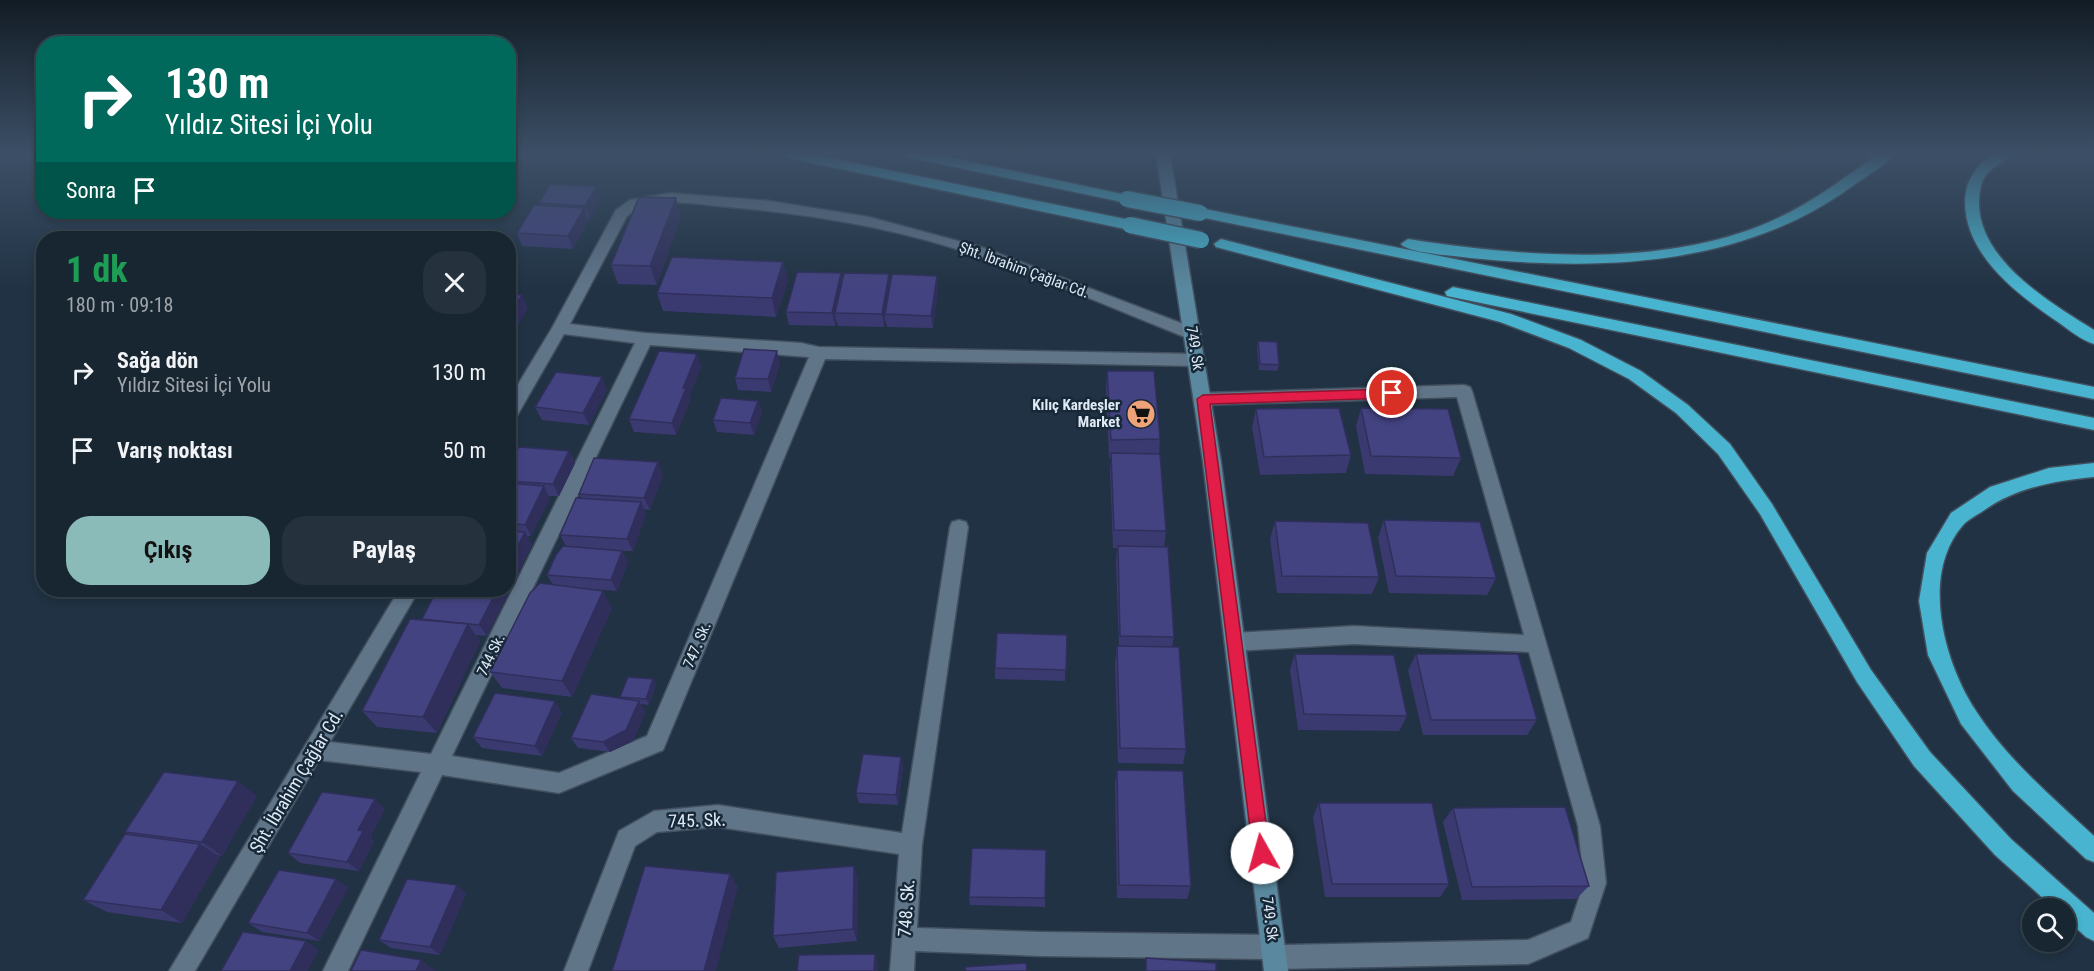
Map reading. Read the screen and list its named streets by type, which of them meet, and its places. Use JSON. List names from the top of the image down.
{
  "streets": {
    "street": [
      "Şht. İbrahim Çağlar Cd.",
      "749. Sk",
      "747. Sk.",
      "744 Sk.",
      "745. Sk.",
      "748. Sk."
    ]
  },
  "crossings": [
    ["Şht. İbrahim Çağlar Cd.", "749. Sk"],
    ["Şht. İbrahim Çağlar Cd.", "747. Sk."],
    ["747. Sk.", "744 Sk."],
    ["745. Sk.", "748. Sk."]
  ],
  "places": {
    "supermarket": ["Kılıç Kardeşler Market"]
  },
  "page": {
    "turn": ["130 m", "Yıldız Sitesi İçi Yolu"],
    "then": "Sonra",
    "heading": ["1 dk", "180 m · 09:18"],
    "list": [
      {
        "name": "Sağa dön",
        "note": "Yıldız Sitesi İçi Yolu",
        "value": "130 m"
      },
      {
        "name": "Varış noktası",
        "value": "50 m"
      }
    ],
    "buttons": ["Çıkış", "Paylaş"]
  }
}
